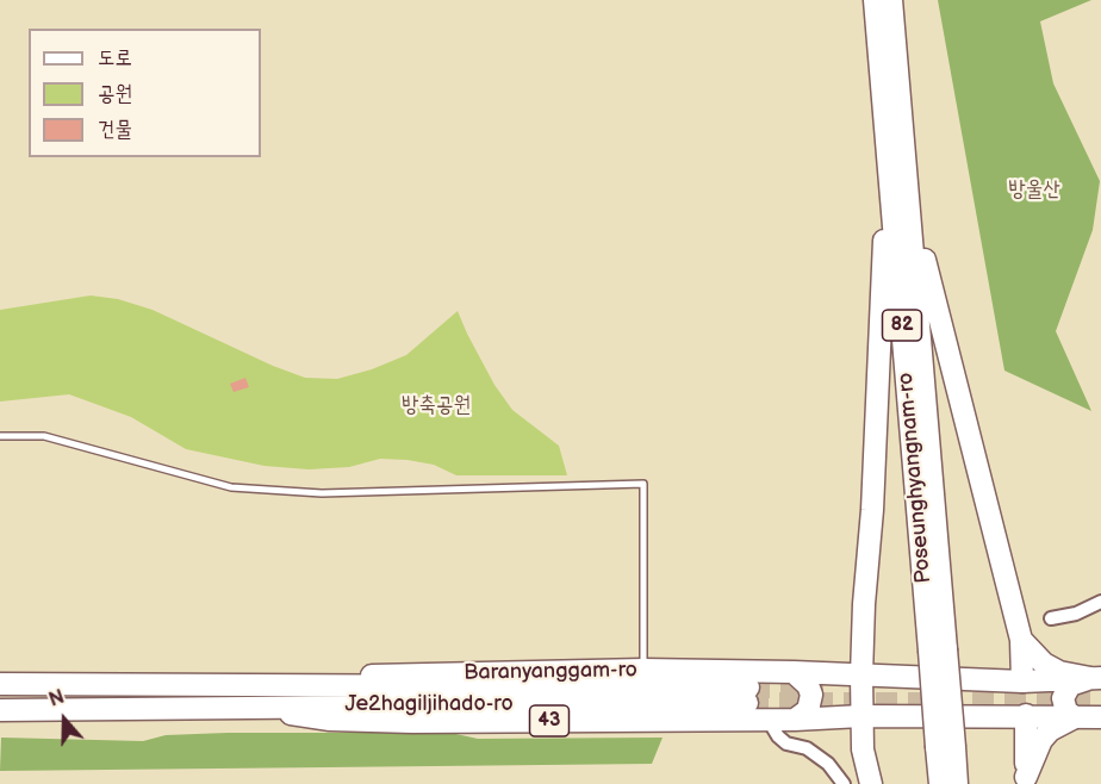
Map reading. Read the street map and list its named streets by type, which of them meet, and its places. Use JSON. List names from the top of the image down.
{
  "streets": {
    "main road": [
      "82",
      "Poseunghyangnam-ro",
      "Baranyanggam-ro",
      "Je2hagiljihado-ro",
      "43"
    ]
  },
  "crossings": [
    ["Baranyanggam-ro", "Je2hagiljihado-ro"],
    ["Je2hagiljihado-ro", "43"]
  ],
  "parks": ["방울산", "방축공원"],
  "legend": ["도로", "공원", "건물"],
  "north": "top"
}
